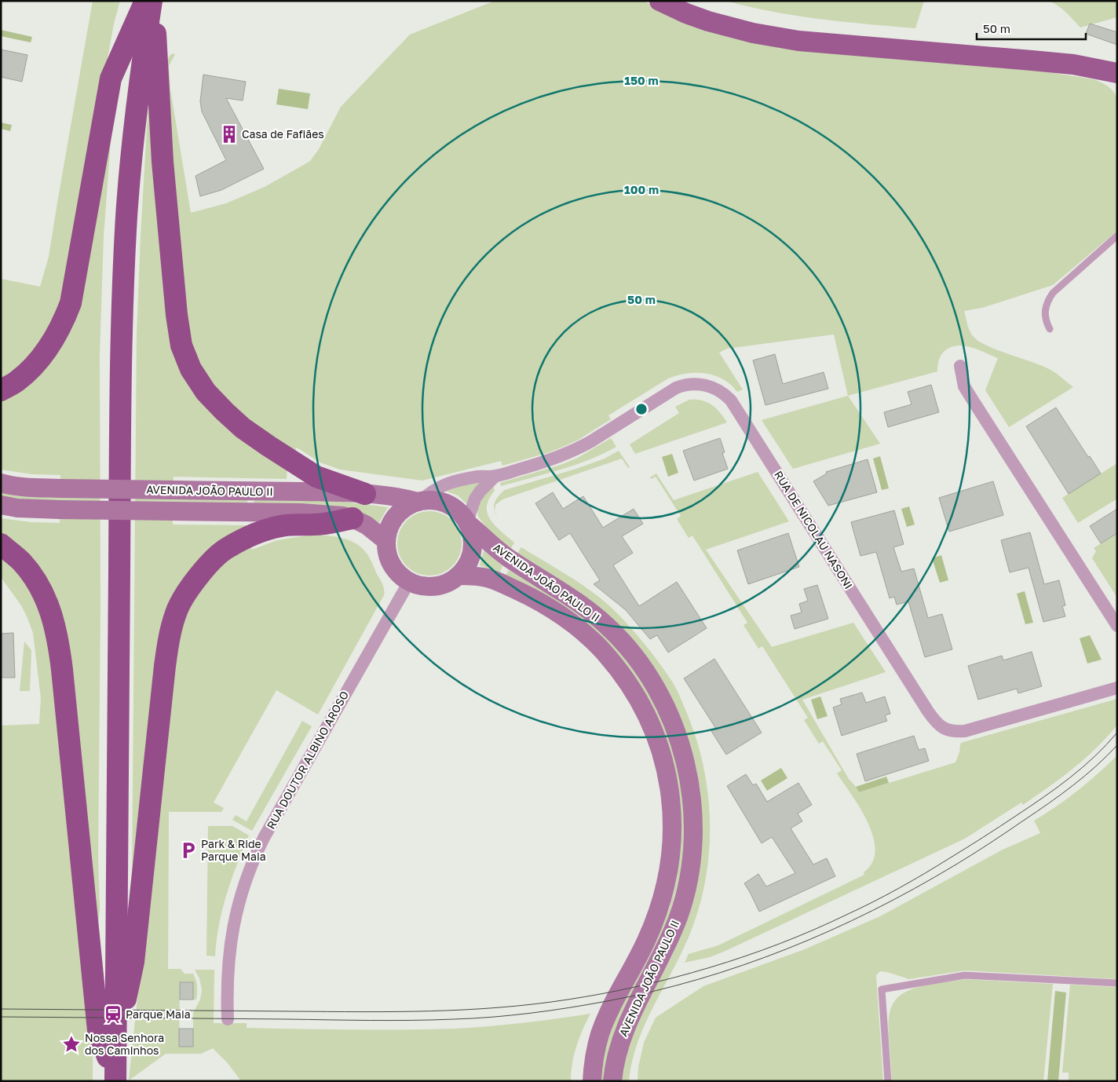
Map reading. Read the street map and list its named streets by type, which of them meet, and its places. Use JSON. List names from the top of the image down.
{
  "streets": {
    "main road": ["AVENIDA JOÃO PAULO II"],
    "street": ["RUA DE NICOLAU NASONI", "RUA DOUTOR ALBINO AROSO"]
  },
  "crossings": [
    ["AVENIDA JOÃO PAULO II", "RUA DE NICOLAU NASONI"],
    ["AVENIDA JOÃO PAULO II", "RUA DOUTOR ALBINO AROSO"],
    ["RUA DE NICOLAU NASONI", "RUA DOUTOR ALBINO AROSO"]
  ],
  "places": {
    "building": ["Casa de Fafiães"],
    "parking": ["Park & Ride Parque Maia"],
    "station": ["Parque Maia"],
    "place": ["Nossa Senhora dos Caminhos"]
  },
  "scale_bar": "50 m",
  "rings": ["150 m", "100 m", "50 m"]
}
